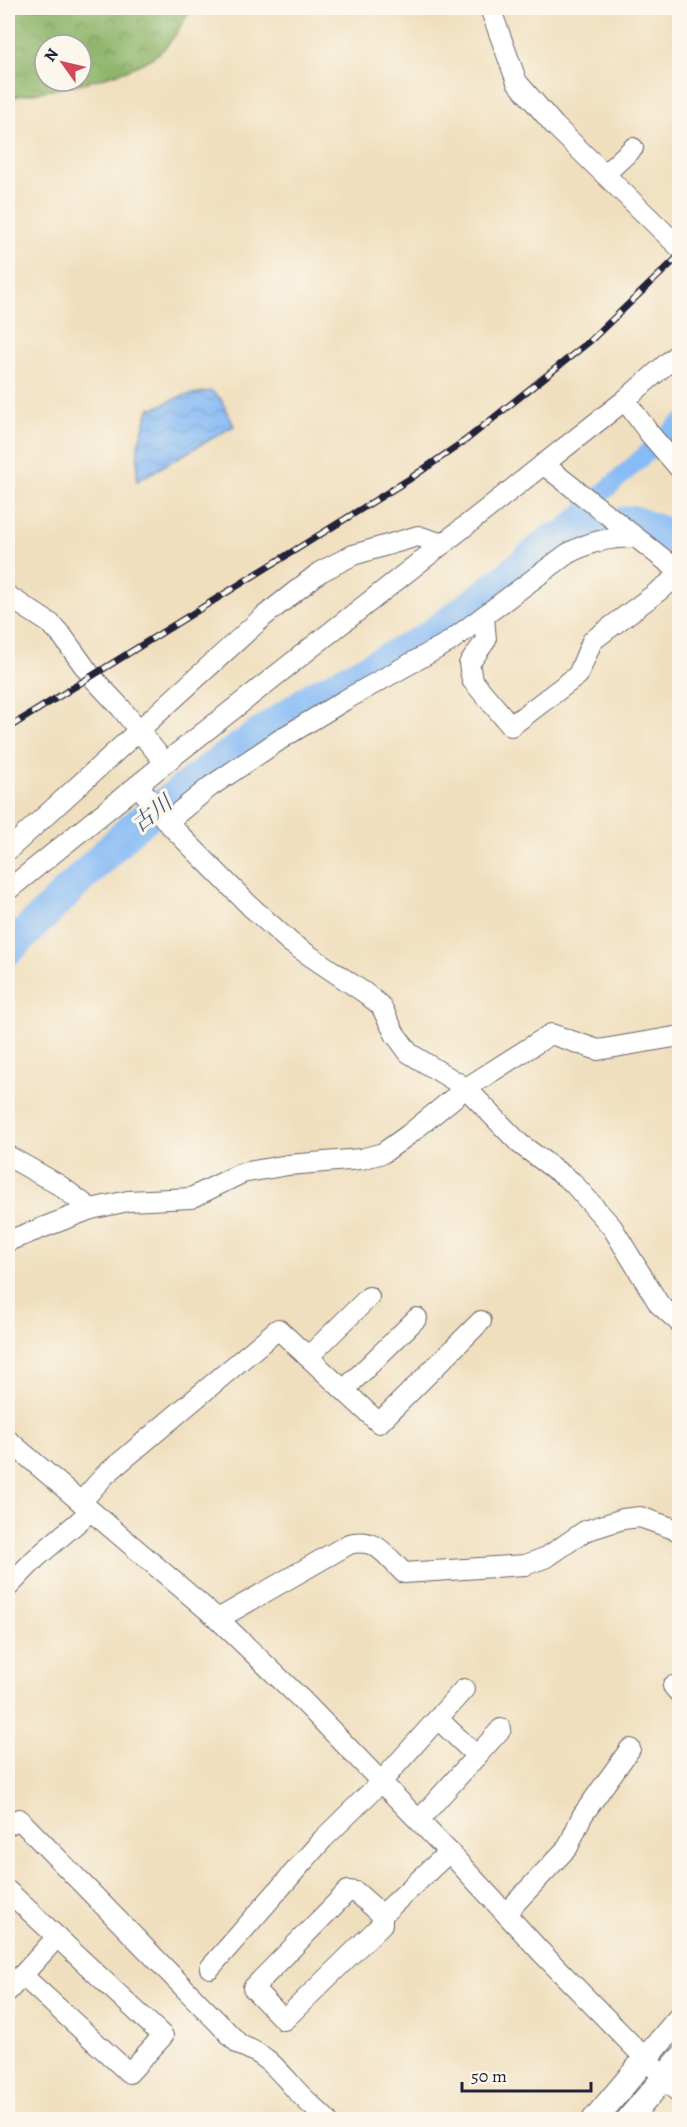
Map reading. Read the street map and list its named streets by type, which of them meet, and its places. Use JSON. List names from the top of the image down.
{
  "water": ["古川"],
  "scale_bar": "50 m",
  "north": "top left"
}
